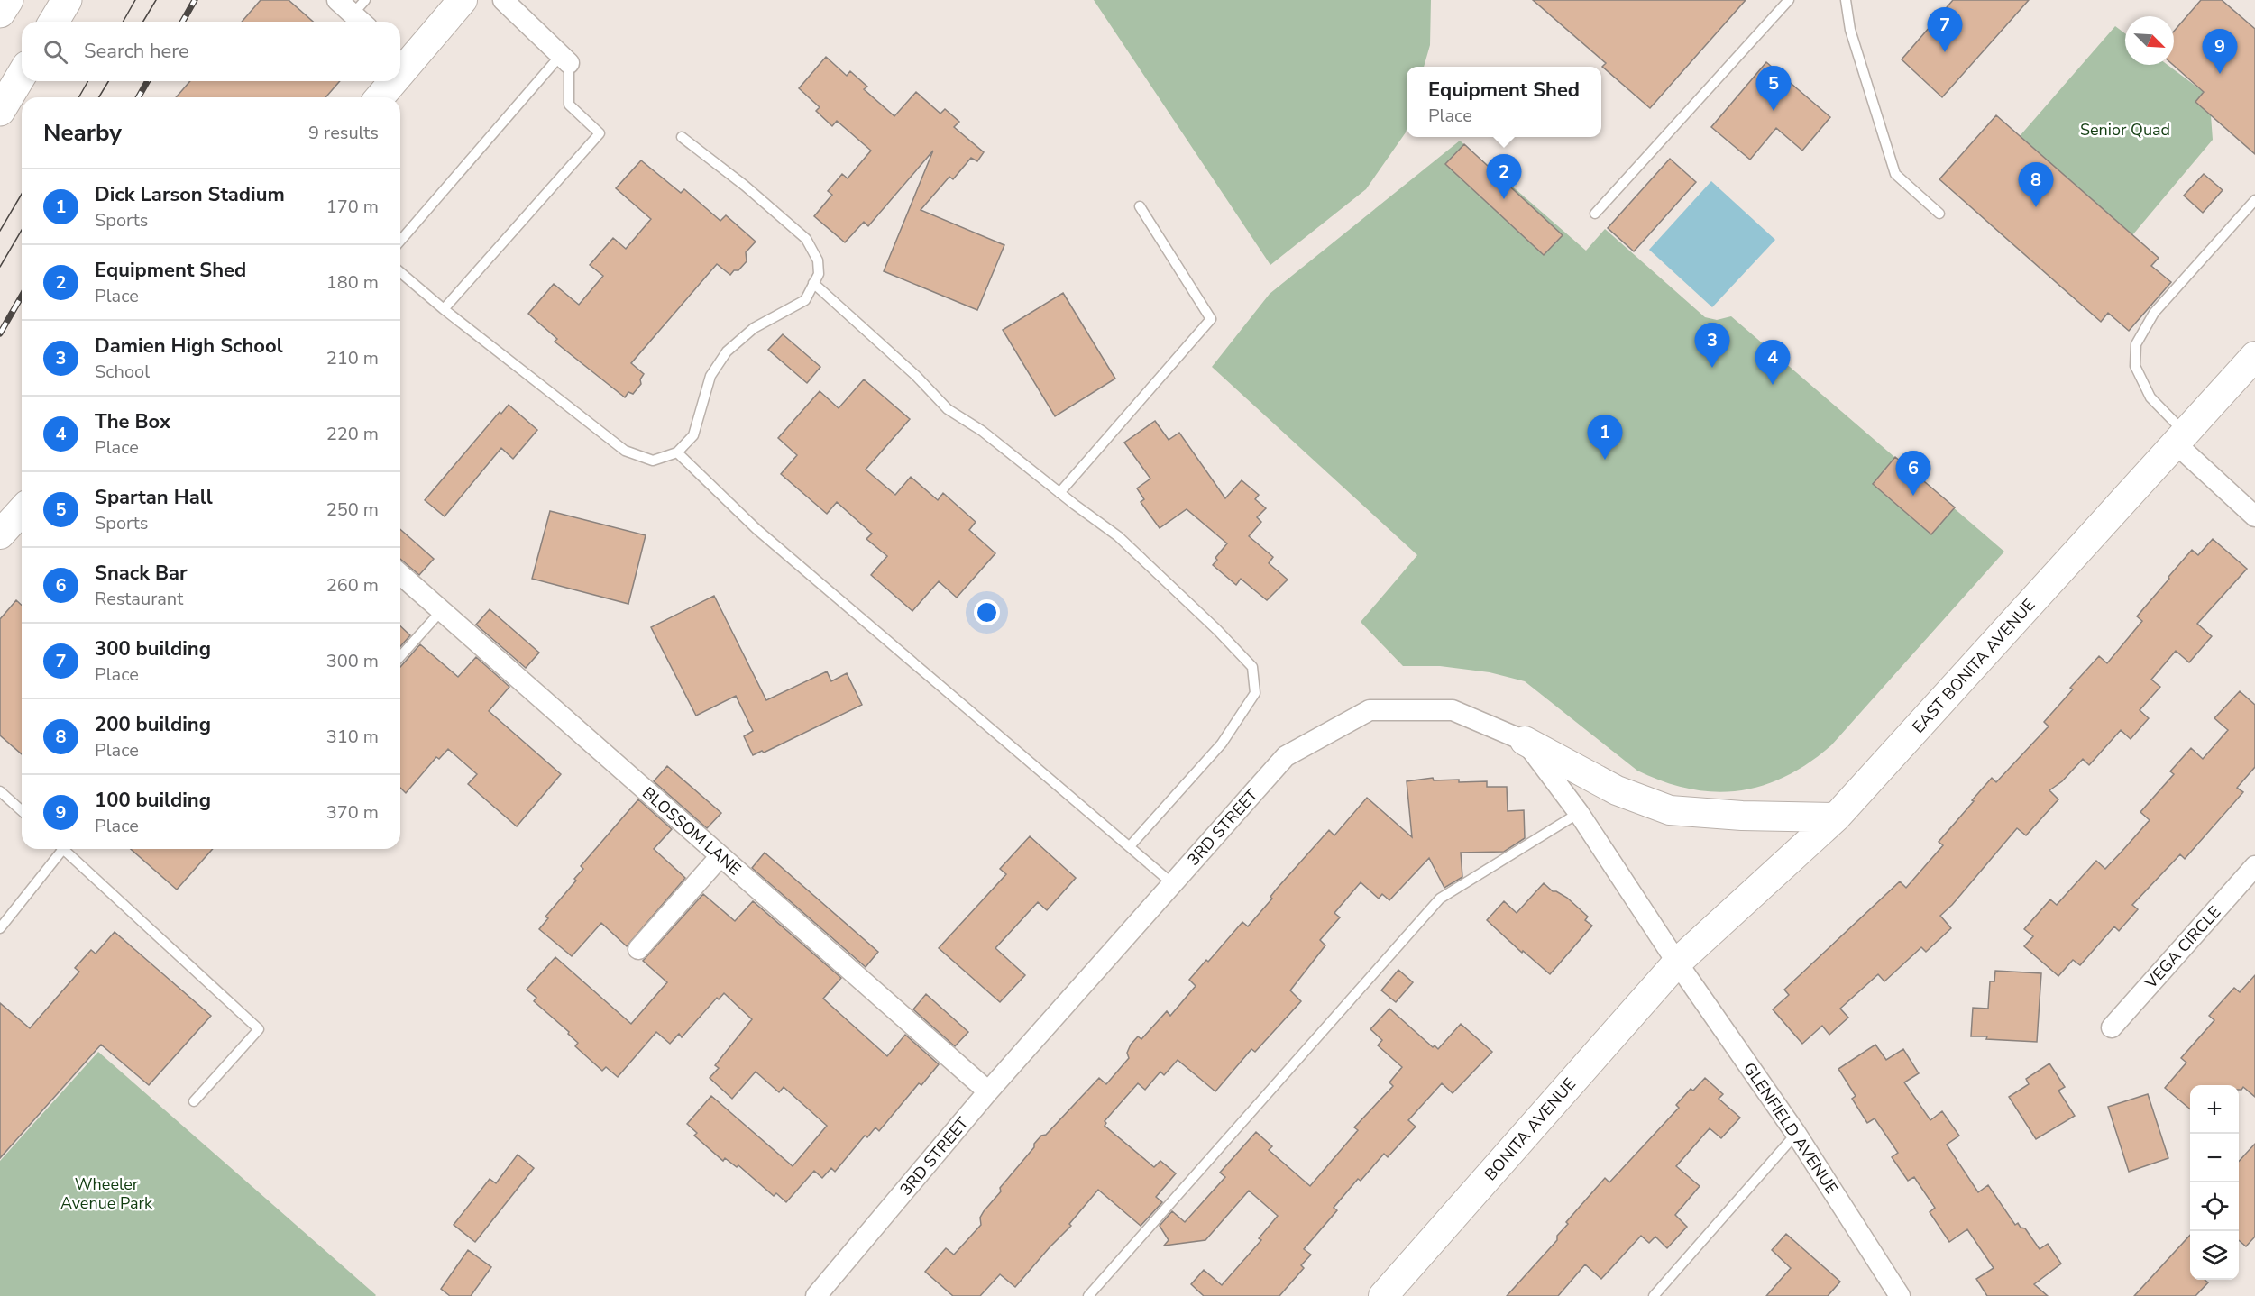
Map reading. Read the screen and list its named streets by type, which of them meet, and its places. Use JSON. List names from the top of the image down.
{
  "streets": {
    "main road": ["EAST BONITA AVENUE", "BONITA AVENUE"],
    "street": [
      "3RD STREET",
      "BLOSSOM LANE",
      "VEGA CIRCLE",
      "GLENFIELD AVENUE"
    ]
  },
  "crossings": [
    ["EAST BONITA AVENUE", "GLENFIELD AVENUE"],
    ["EAST BONITA AVENUE", "BONITA AVENUE"],
    ["3RD STREET", "BLOSSOM LANE"],
    ["GLENFIELD AVENUE", "BONITA AVENUE"]
  ],
  "parks": ["Senior Quad", "Wheeler Avenue Park"],
  "north": "bottom right",
  "page": {
    "pins": [
      "7",
      "9",
      "5",
      "2",
      "8",
      "3",
      "4",
      "1",
      "6"
    ],
    "search": "Search here",
    "popup": ["Equipment Shed", "Place"],
    "heading": ["Nearby", "9 results"],
    "list": [
      {
        "mark": "1",
        "name": "Dick Larson Stadium",
        "note": "Sports",
        "value": "170 m"
      },
      {
        "mark": "2",
        "name": "Equipment Shed",
        "note": "Place",
        "value": "180 m"
      },
      {
        "mark": "3",
        "name": "Damien High School",
        "note": "School",
        "value": "210 m"
      },
      {
        "mark": "4",
        "name": "The Box",
        "note": "Place",
        "value": "220 m"
      },
      {
        "mark": "5",
        "name": "Spartan Hall",
        "note": "Sports",
        "value": "250 m"
      },
      {
        "mark": "6",
        "name": "Snack Bar",
        "note": "Restaurant",
        "value": "260 m"
      },
      {
        "mark": "7",
        "name": "300 building",
        "note": "Place",
        "value": "300 m"
      },
      {
        "mark": "8",
        "name": "200 building",
        "note": "Place",
        "value": "310 m"
      },
      {
        "mark": "9",
        "name": "100 building",
        "note": "Place",
        "value": "370 m"
      }
    ],
    "map_buttons": ["+", "−"]
  }
}
